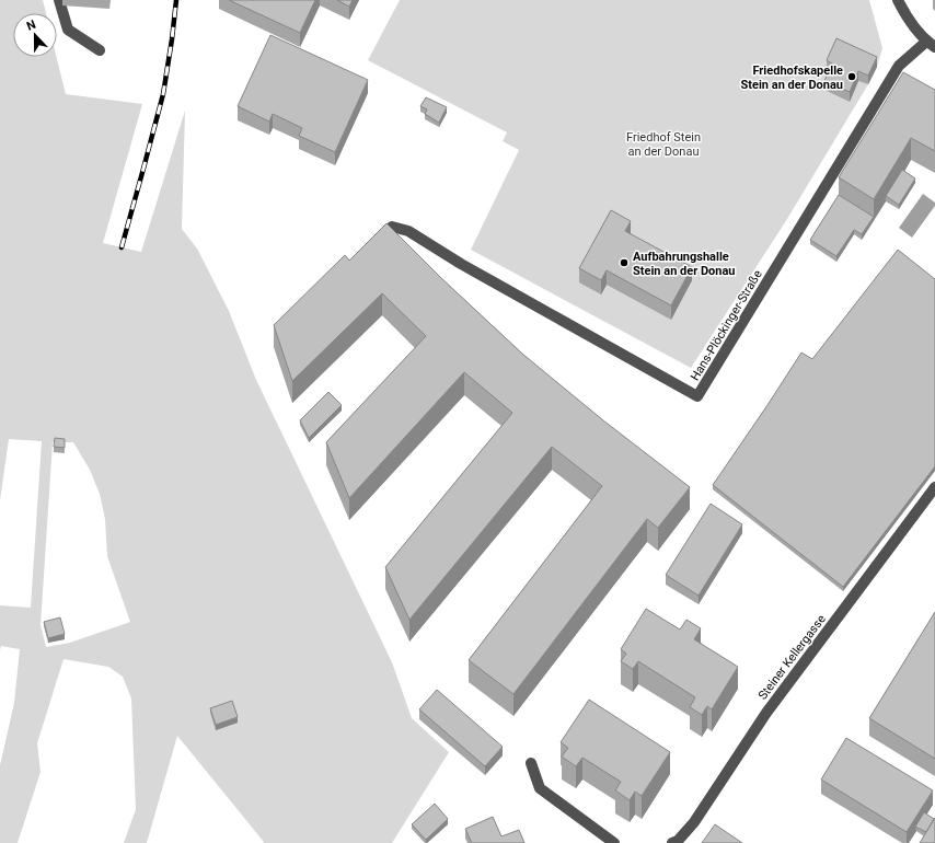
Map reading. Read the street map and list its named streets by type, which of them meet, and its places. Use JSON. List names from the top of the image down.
{
  "streets": {
    "street": ["Hans-Plöckinger-Straße", "Steiner Kellergasse"]
  },
  "parks": ["Friedhof Stein an der Donau"],
  "places": ["Friedhofskapelle Stein an der Donau", "Aufbahrungshalle Stein an der Donau"],
  "north": "top"
}
